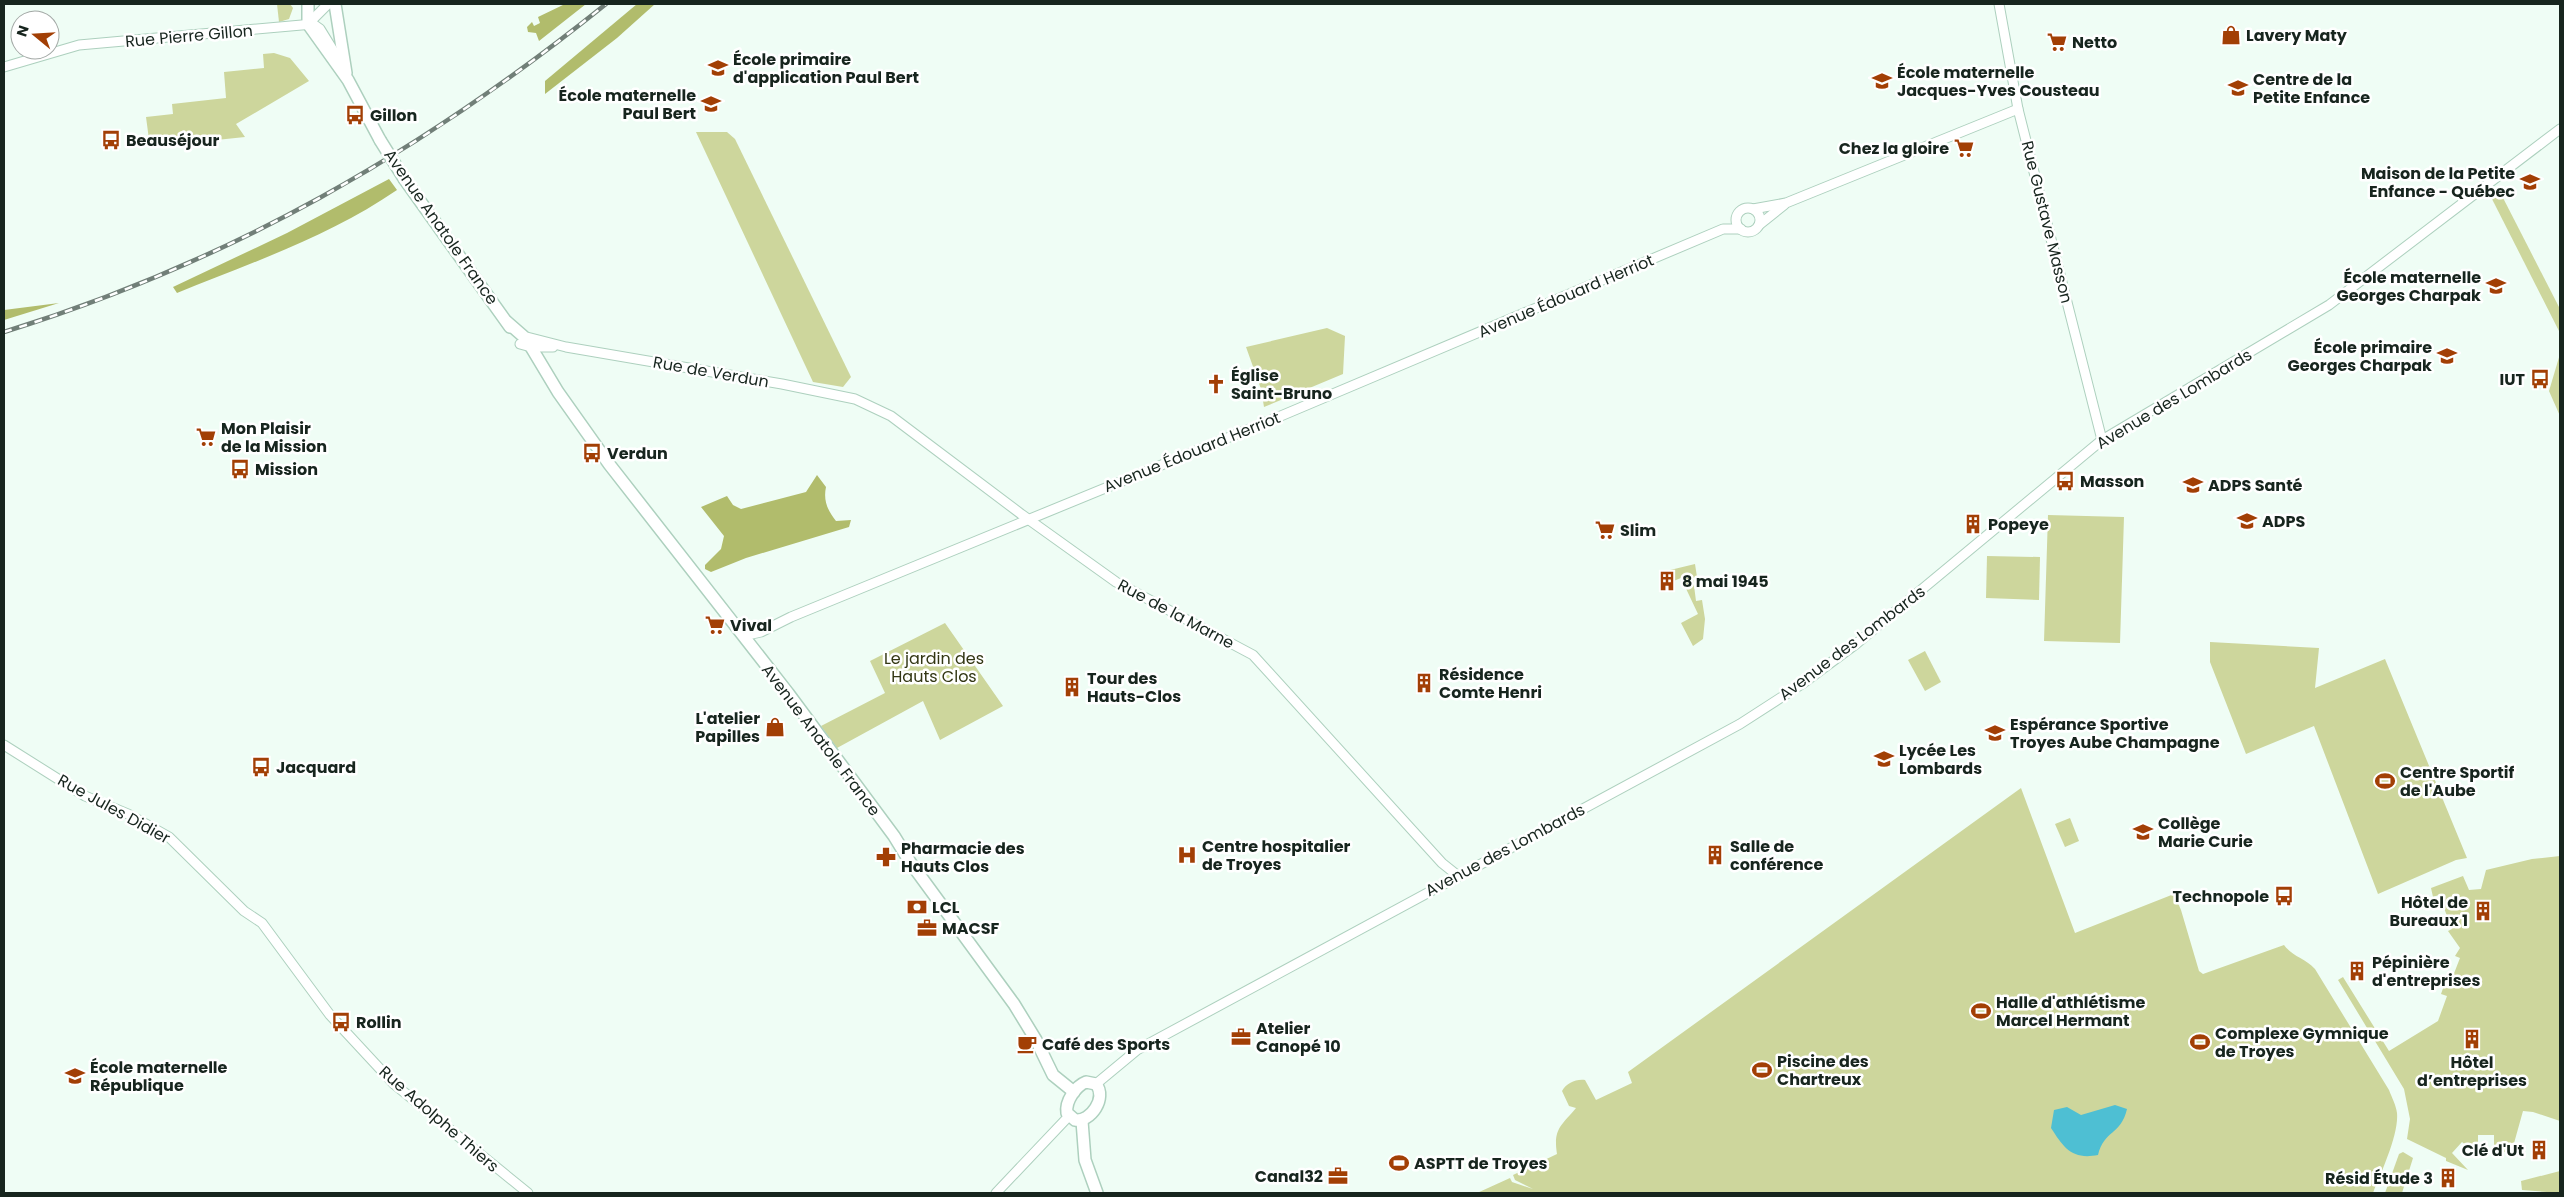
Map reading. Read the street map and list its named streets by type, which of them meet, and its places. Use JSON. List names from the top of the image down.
{
  "streets": {
    "main road": ["Avenue Anatole France"],
    "street": [
      "Rue Pierre Gillon",
      "Rue Gustave Masson",
      "Avenue Édouard Herriot",
      "Rue de Verdun",
      "Avenue des Lombards",
      "Rue de la Marne",
      "Rue Jules Didier",
      "Rue Adolphe Thiers"
    ]
  },
  "crossings": [
    ["Rue Pierre Gillon", "Avenue Anatole France"],
    ["Rue Gustave Masson", "Avenue des Lombards"],
    ["Avenue Anatole France", "Avenue Édouard Herriot"],
    ["Avenue Anatole France", "Rue de Verdun"],
    ["Avenue Anatole France", "Avenue des Lombards"],
    ["Avenue Édouard Herriot", "Rue de la Marne"],
    ["Rue de Verdun", "Rue de la Marne"],
    ["Avenue des Lombards", "Rue de la Marne"],
    ["Rue Jules Didier", "Rue Adolphe Thiers"]
  ],
  "parks": ["Le jardin des Hauts Clos"],
  "places": {
    "shop": ["Lavery Maty", "L'atelier Papilles"],
    "supermarket": [
      "Netto",
      "Chez la gloire",
      "Mon Plaisir de la Mission",
      "Slim",
      "Vival"
    ],
    "school or university": [
      "École primaire d'application Paul Bert",
      "École maternelle Jacques-Yves Cousteau",
      "Centre de la Petite Enfance",
      "École maternelle Paul Bert",
      "Maison de la Petite Enfance - Québec",
      "École maternelle Georges Charpak",
      "École primaire Georges Charpak",
      "ADPS Santé",
      "ADPS",
      "Espérance Sportive Troyes Aube Champagne",
      "Lycée Les Lombards",
      "Collège Marie Curie",
      "École maternelle République"
    ],
    "bus stop": [
      "Gillon",
      "Beauséjour",
      "IUT",
      "Verdun",
      "Mission",
      "Masson",
      "Jacquard",
      "Technopole",
      "Rollin"
    ],
    "church": ["Église Saint-Bruno"],
    "building": [
      "Popeye",
      "8 mai 1945",
      "Résidence Comte Henri",
      "Tour des Hauts-Clos",
      "Salle de conférence",
      "Hôtel de Bureaux 1",
      "Pépinière d'entreprises",
      "Hôtel d’entreprises",
      "Clé d'Ut",
      "Résid Étude 3"
    ],
    "sports": [
      "Centre Sportif de l'Aube",
      "Halle d'athlétisme Marcel Hermant",
      "Complexe Gymnique de Troyes",
      "Piscine des Chartreux",
      "ASPTT de Troyes"
    ],
    "hospital": ["Centre hospitalier de Troyes"],
    "pharmacy": ["Pharmacie des Hauts Clos"],
    "bank": ["LCL"],
    "office": ["MACSF", "Atelier Canopé 10", "Canal32"],
    "cafe": ["Café des Sports"]
  },
  "north": "left"
}
